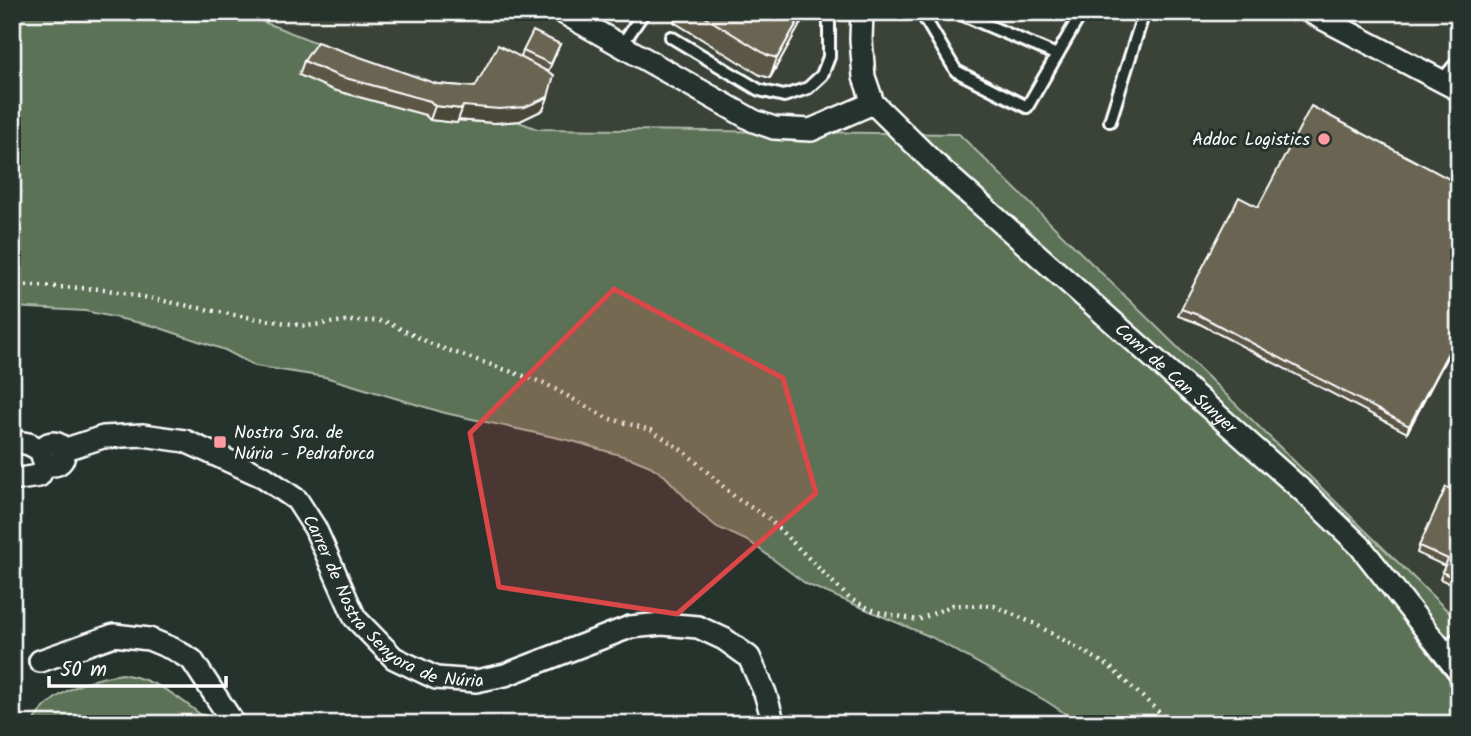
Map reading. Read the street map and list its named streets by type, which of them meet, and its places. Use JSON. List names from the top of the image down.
{
  "streets": {
    "street": ["Camí de Can Sunyer", "Carrer de Nostra Senyora de Núria"]
  },
  "places": {
    "other": ["Addoc Logistics"],
    "transit": ["Nostra Sra. de Núria - Pedraforca"]
  },
  "scale_bar": "50 m"
}
